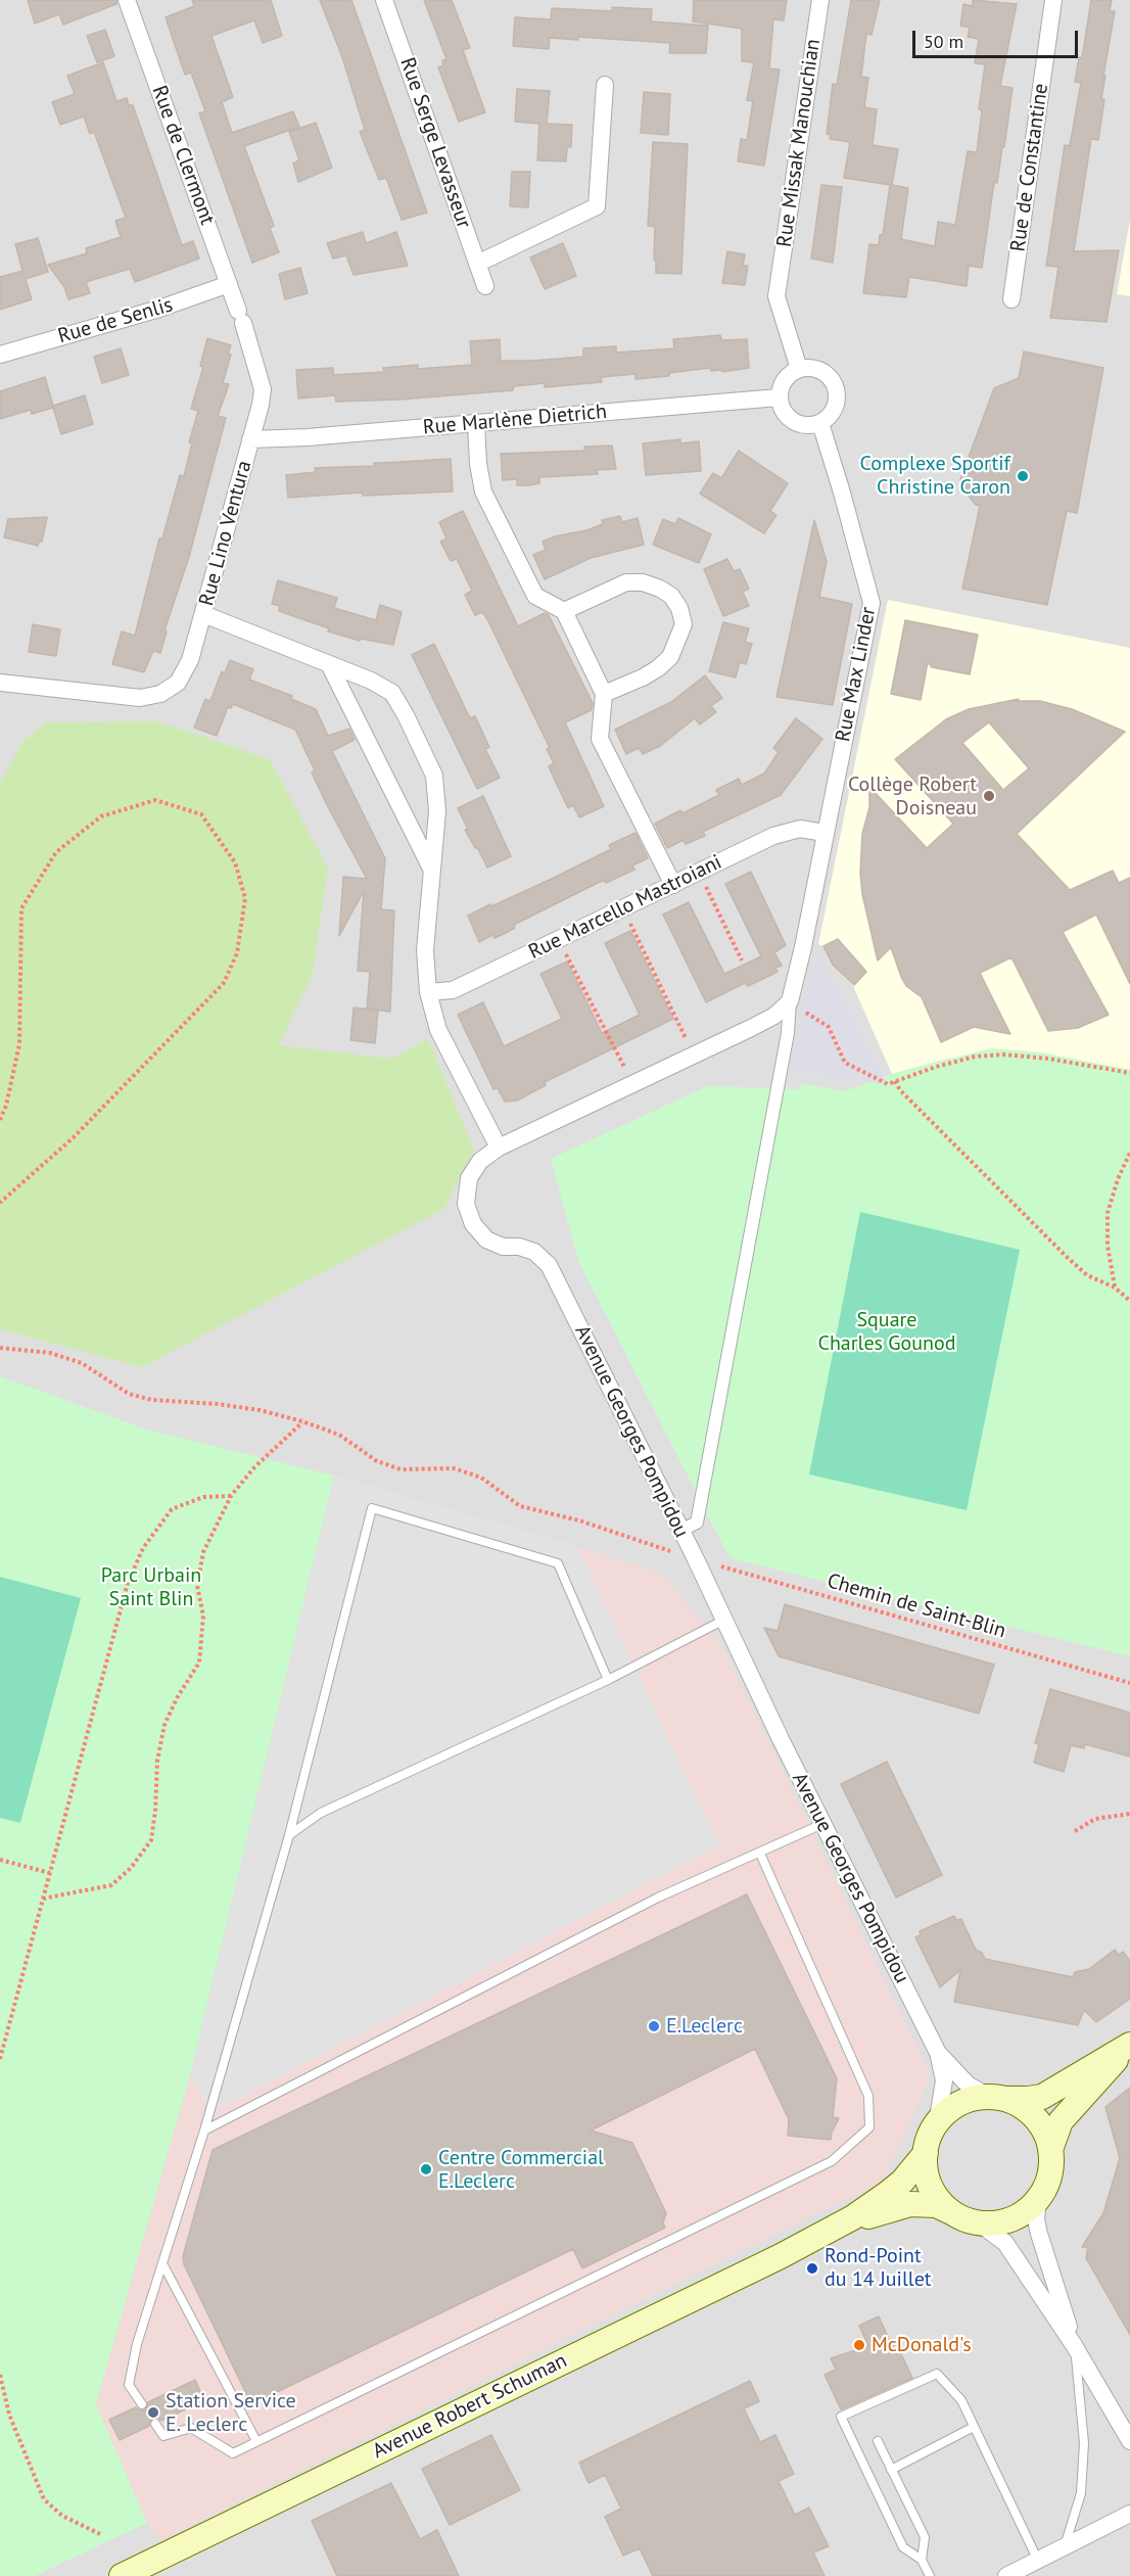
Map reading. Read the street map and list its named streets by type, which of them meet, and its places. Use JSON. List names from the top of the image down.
{
  "streets": {
    "main road": ["Avenue Robert Schuman"],
    "street": [
      "Rue Serge Levasseur",
      "Rue Missak Manouchian",
      "Rue de Clermont",
      "Rue de Constantine",
      "Rue de Senlis",
      "Rue Marlène Dietrich",
      "Rue Lino Ventura",
      "Rue Max Linder",
      "Rue Marcello Mastroiani",
      "Avenue Georges Pompidou"
    ],
    "path": ["Chemin de Saint-Blin"]
  },
  "crossings": [
    ["Rue Missak Manouchian", "Rue Marlène Dietrich"],
    ["Rue Missak Manouchian", "Rue Max Linder"],
    ["Rue de Clermont", "Rue de Senlis"],
    ["Rue de Clermont", "Rue Lino Ventura"],
    ["Rue Marlène Dietrich", "Rue Lino Ventura"],
    ["Rue Marlène Dietrich", "Rue Max Linder"],
    ["Rue Lino Ventura", "Rue Marcello Mastroiani"],
    ["Rue Lino Ventura", "Avenue Georges Pompidou"],
    ["Rue Max Linder", "Rue Marcello Mastroiani"],
    ["Rue Max Linder", "Avenue Georges Pompidou"],
    ["Avenue Georges Pompidou", "Chemin de Saint-Blin"],
    ["Avenue Georges Pompidou", "Avenue Robert Schuman"]
  ],
  "parks": ["Square Charles Gounod", "Parc Urbain Saint Blin"],
  "places": [
    "Complexe Sportif Christine Caron",
    "Collège Robert Doisneau",
    "E.Leclerc",
    "Centre Commercial E.Leclerc",
    "Rond-Point du 14 Juillet",
    "McDonald's",
    "Station Service E. Leclerc"
  ],
  "scale_bar": "50 m"
}
